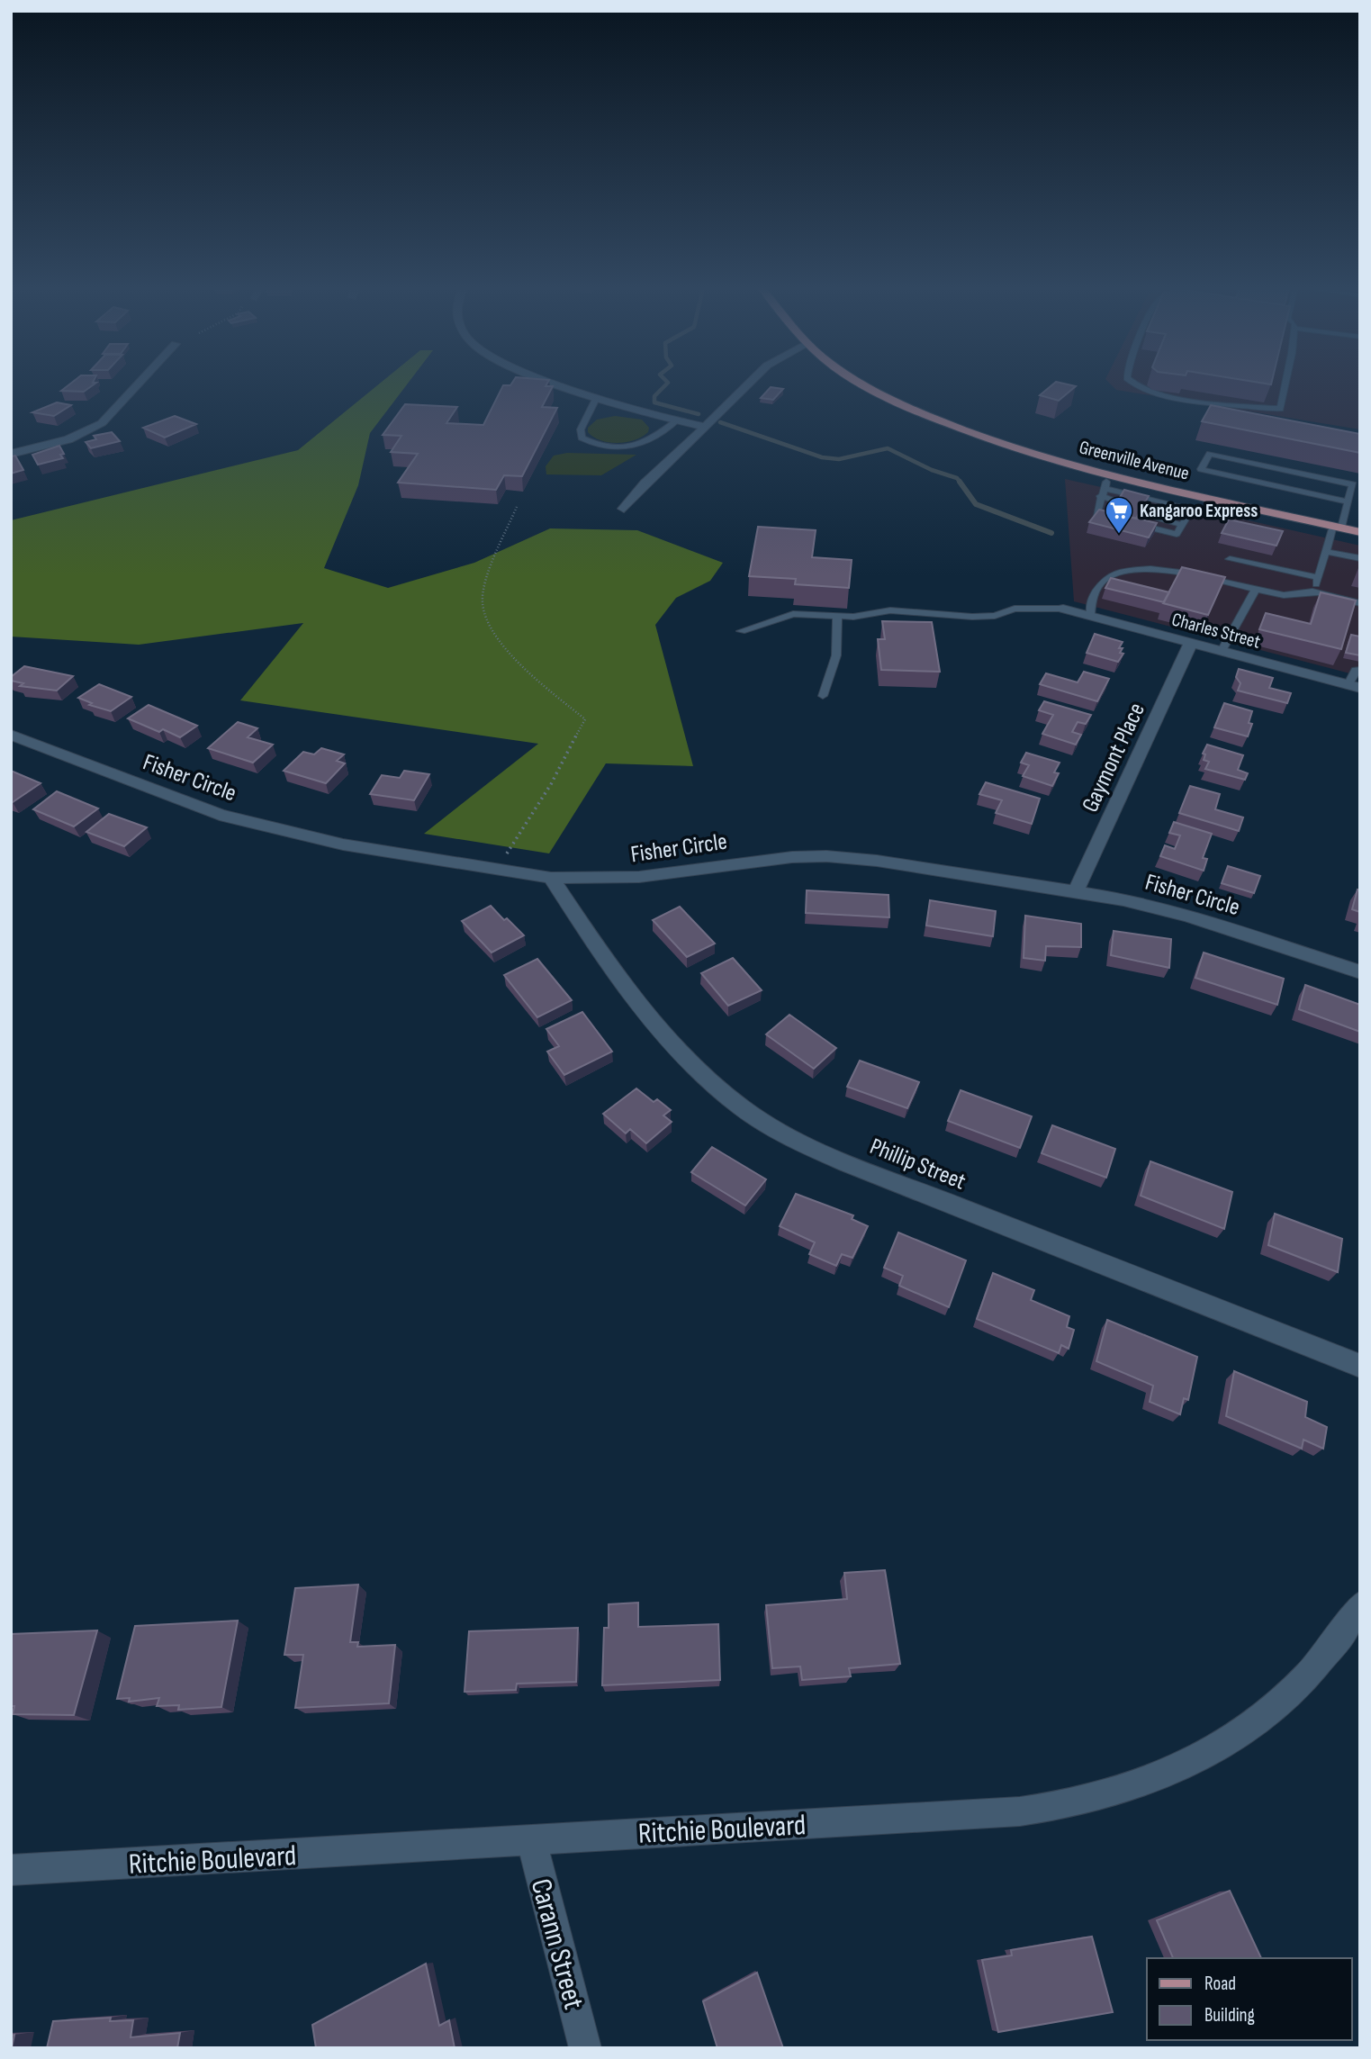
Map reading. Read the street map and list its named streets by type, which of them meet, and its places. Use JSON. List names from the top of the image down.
{
  "streets": {
    "main road": ["Greenville Avenue"],
    "street": [
      "Charles Street",
      "Gaymont Place",
      "Fisher Circle",
      "Phillip Street",
      "Ritchie Boulevard",
      "Carann Street"
    ]
  },
  "crossings": [
    ["Charles Street", "Gaymont Place"],
    ["Gaymont Place", "Fisher Circle"],
    ["Fisher Circle", "Phillip Street"],
    ["Ritchie Boulevard", "Carann Street"]
  ],
  "places": {
    "supermarket": ["Kangaroo Express"]
  },
  "legend": ["Road", "Building"]
}
